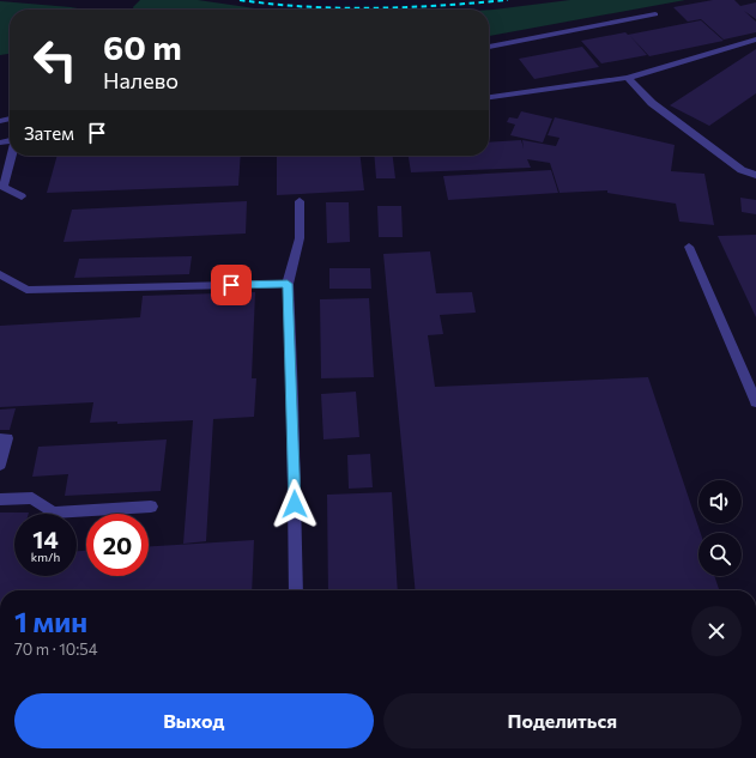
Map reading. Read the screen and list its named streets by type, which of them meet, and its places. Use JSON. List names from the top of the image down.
{
  "page": {
    "turn": ["60 m", "Налево"],
    "then": "Затем",
    "speed": "14 km/h",
    "limit": "20",
    "heading": ["1 мин", "70 m · 10:54"],
    "buttons": ["Выход", "Поделиться"]
  }
}
